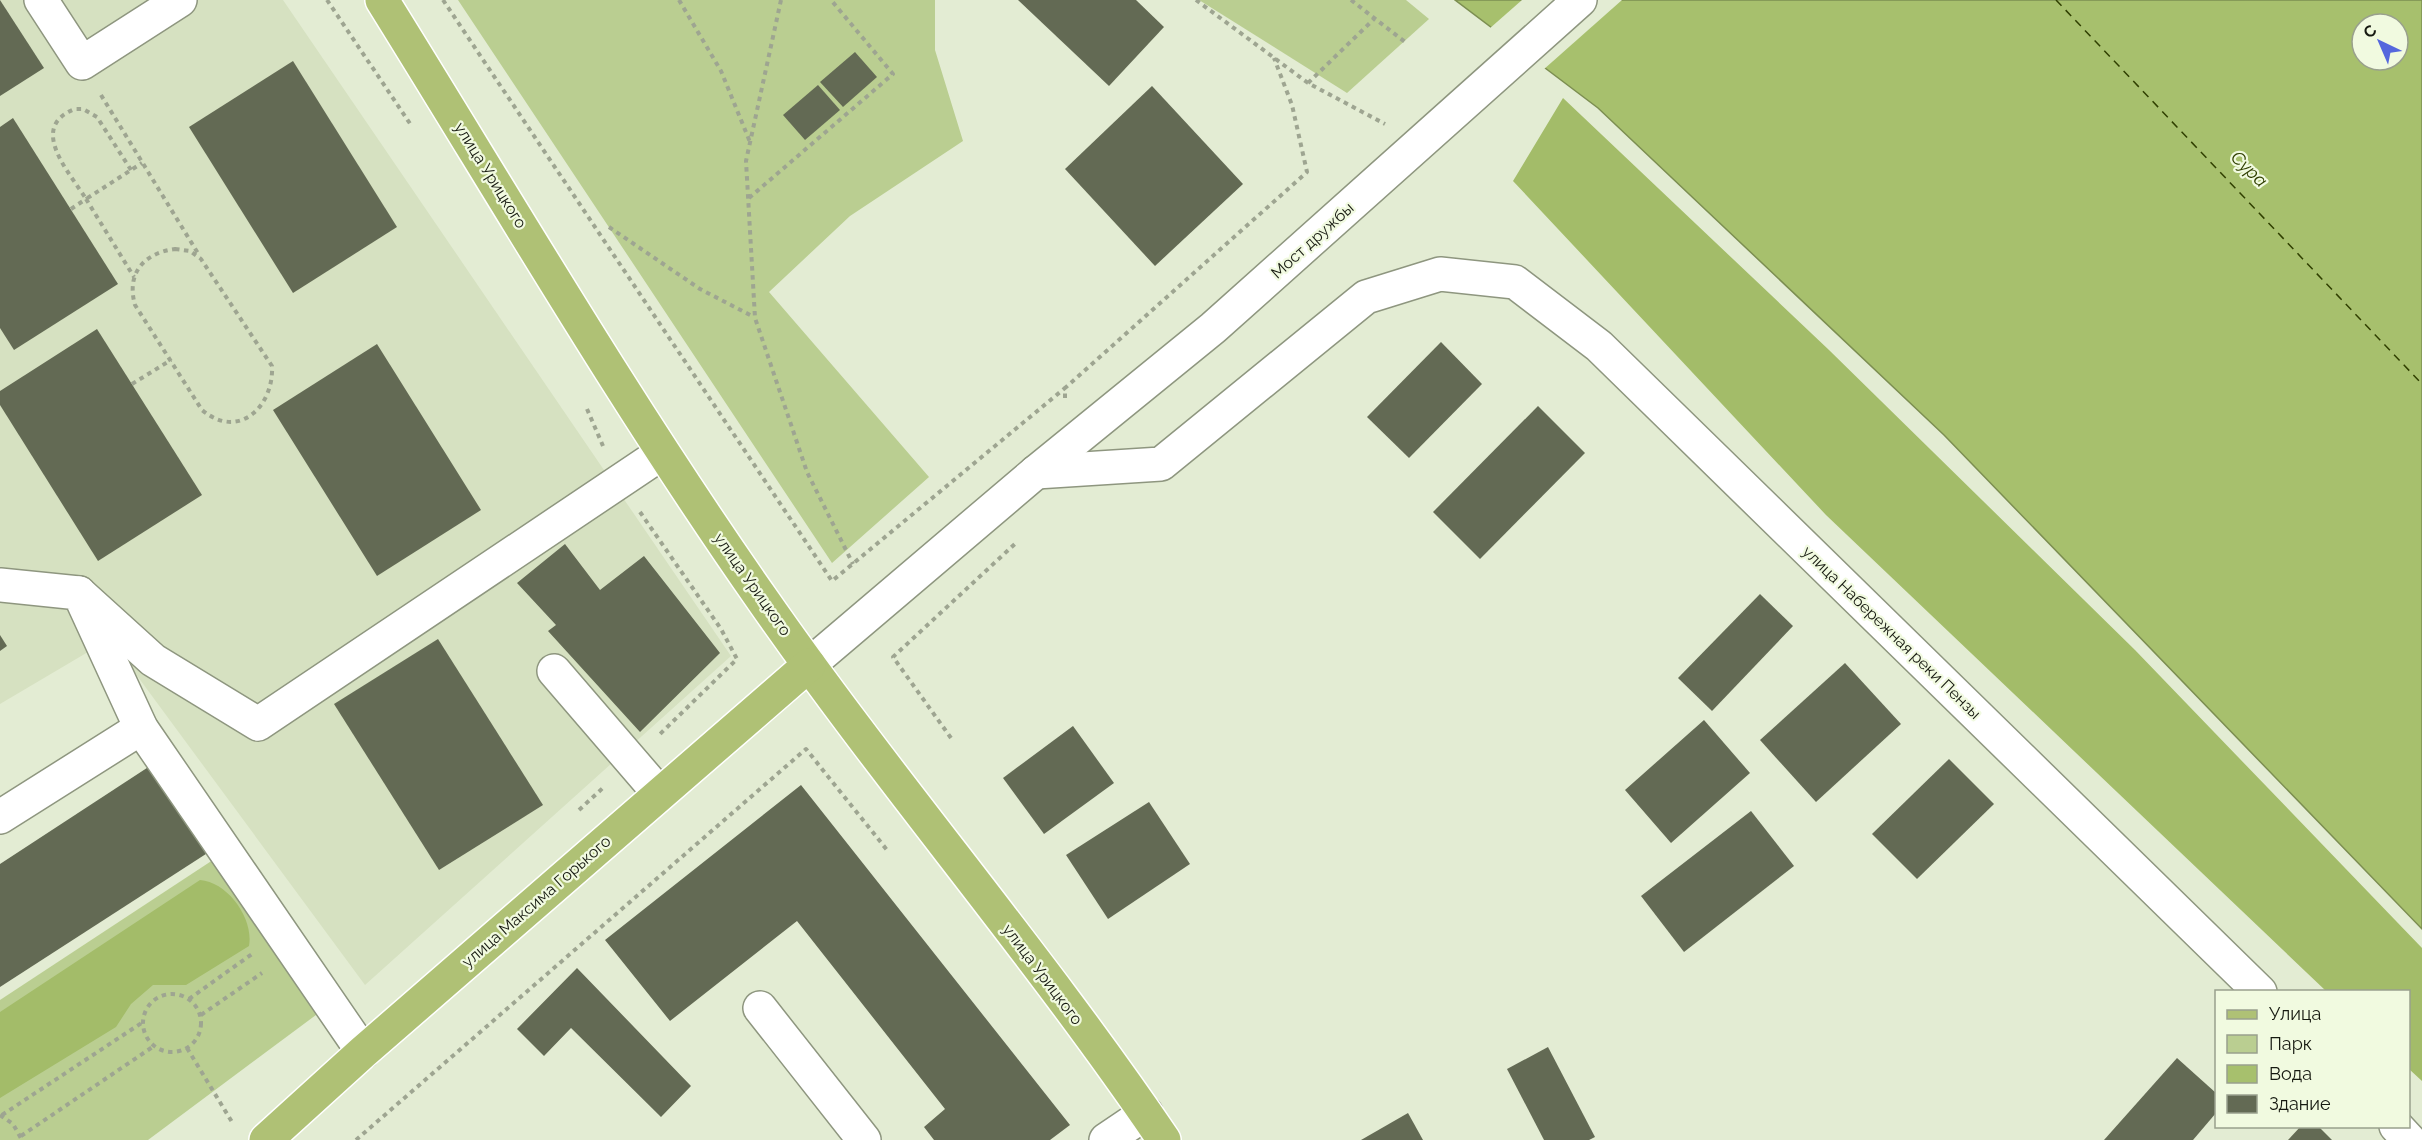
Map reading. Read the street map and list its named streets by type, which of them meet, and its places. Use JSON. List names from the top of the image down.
{
  "streets": {
    "main road": ["улица Урицкого", "улица Максима Горького"],
    "street": ["Мост дружбы", "улица Набережная реки Пензы"]
  },
  "crossings": [
    ["улица Урицкого", "Мост дружбы"],
    ["улица Урицкого", "улица Максима Горького"],
    ["Мост дружбы", "улица Набережная реки Пензы"],
    ["Мост дружбы", "улица Максима Горького"]
  ],
  "water": ["Сура"],
  "legend": [
    "Улица",
    "Парк",
    "Вода",
    "Здание"
  ],
  "north": "top left"
}
